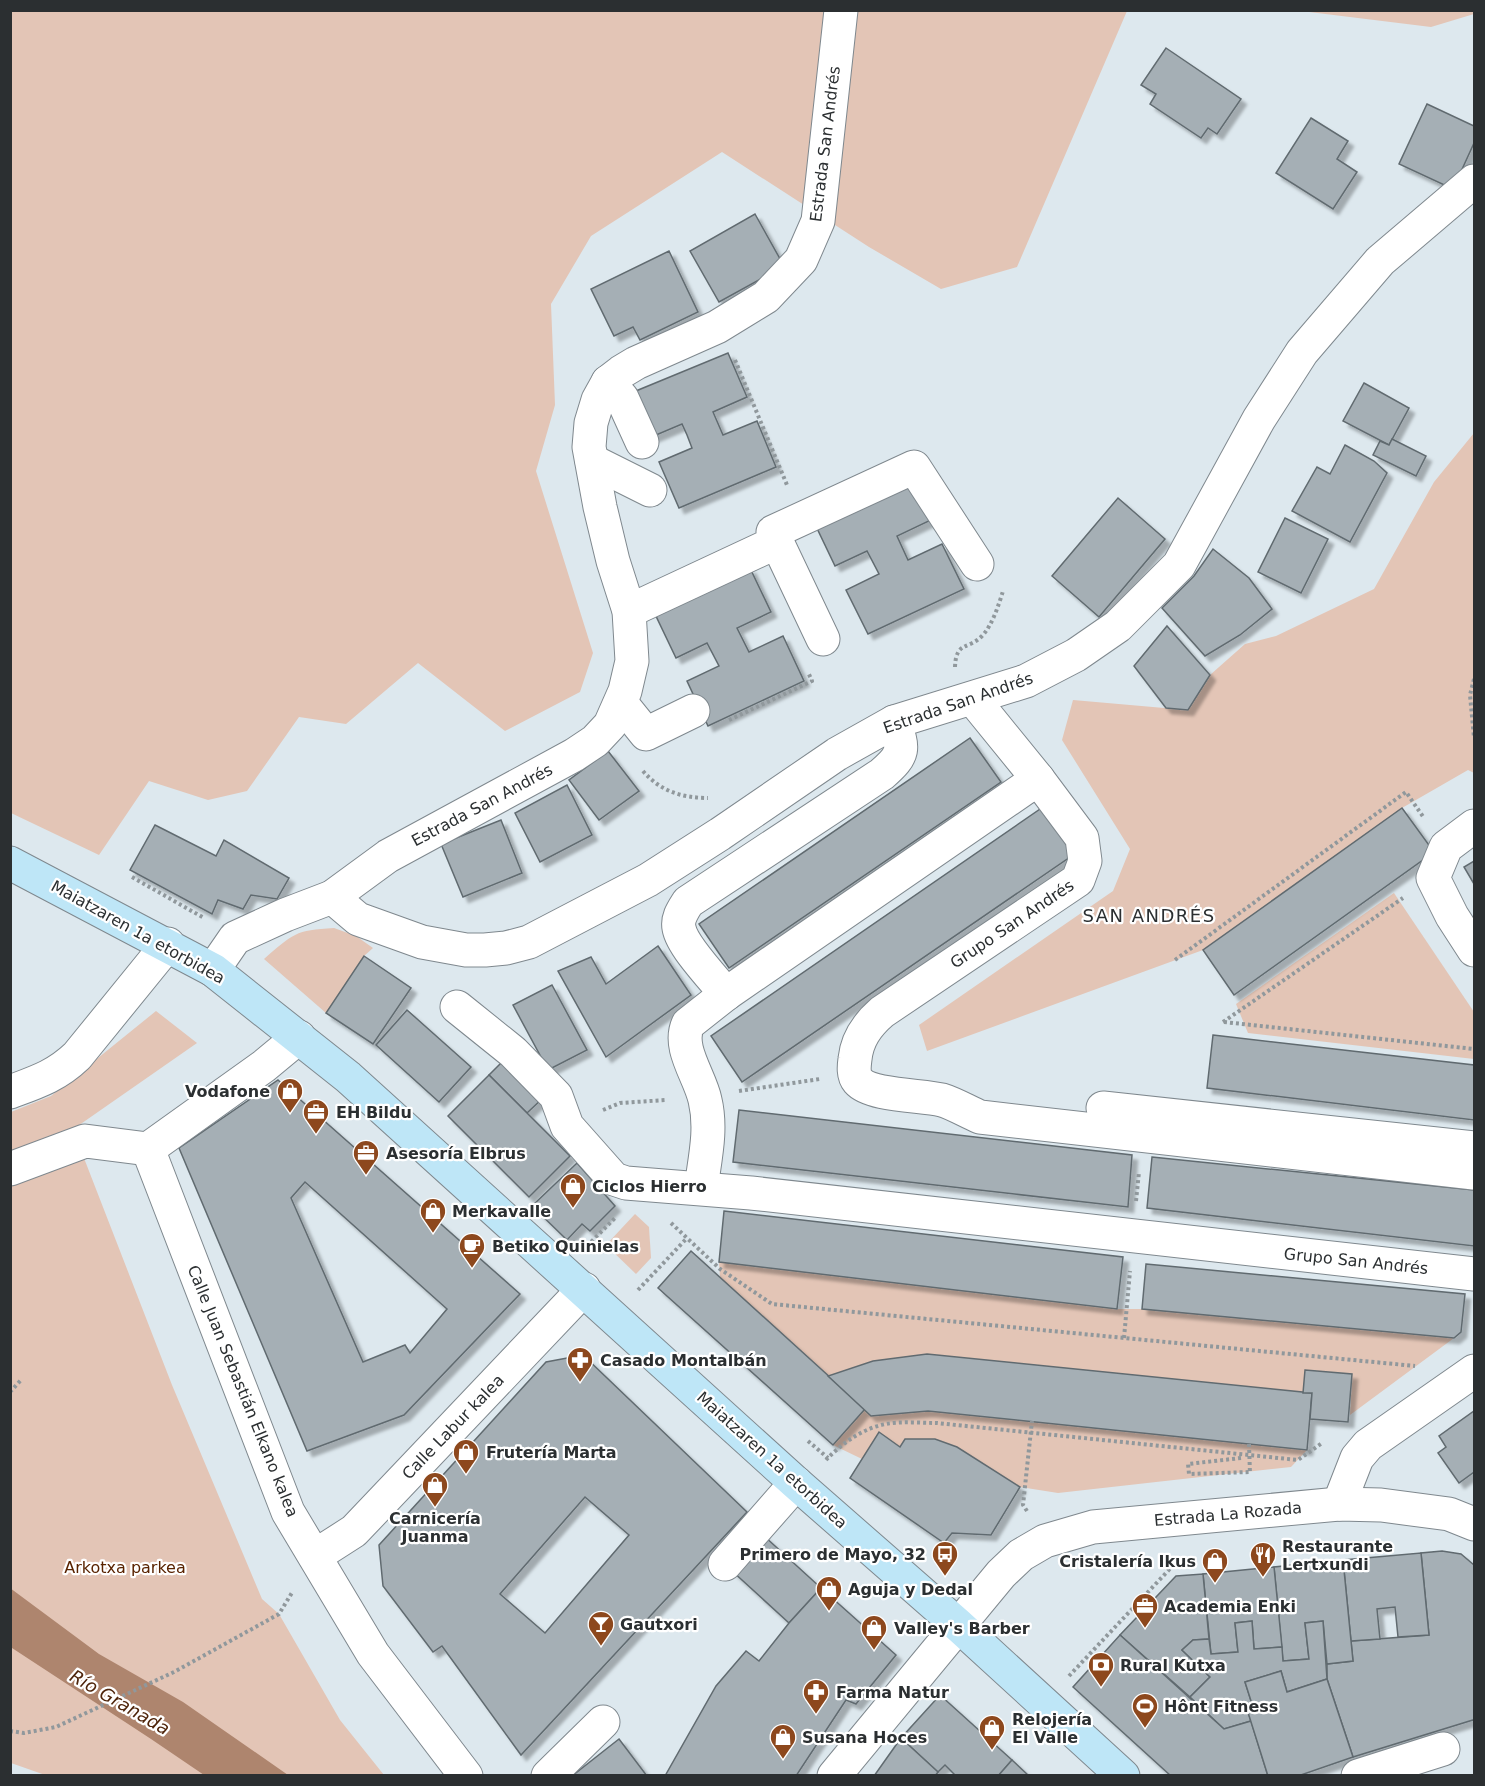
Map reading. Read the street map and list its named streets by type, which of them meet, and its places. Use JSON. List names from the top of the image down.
{
  "streets": {
    "street": [
      "Estrada San Andrés",
      "Grupo San Andrés",
      "Maiatzaren 1a etorbidea",
      "Calle Juan Sebastián Elkano kalea",
      "Calle Labur kalea",
      "Estrada La Rozada"
    ]
  },
  "crossings": [
    ["Estrada San Andrés", "Grupo San Andrés"],
    ["Estrada San Andrés", "Maiatzaren 1a etorbidea"],
    ["Maiatzaren 1a etorbidea", "Calle Labur kalea"],
    ["Maiatzaren 1a etorbidea", "Estrada La Rozada"],
    ["Calle Juan Sebastián Elkano kalea", "Calle Labur kalea"]
  ],
  "districts": ["SAN ANDRÉS"],
  "water": ["Río Granada"],
  "parks": ["Arkotxa parkea"],
  "places": {
    "shop": [
      "Vodafone",
      "Ciclos Hierro",
      "Merkavalle",
      "Frutería Marta",
      "Carnicería Juanma",
      "Cristalería Ikus",
      "Aguja y Dedal",
      "Valley's Barber",
      "Relojería El Valle",
      "Susana Hoces"
    ],
    "office": ["EH Bildu", "Asesoría Elbrus", "Academia Enki"],
    "cafe": ["Betiko Quinielas"],
    "pharmacy": ["Casado Montalbán", "Farma Natur"],
    "bus stop": ["Primero de Mayo, 32"],
    "restaurant": ["Restaurante Lertxundi"],
    "bar": ["Gautxori"],
    "bank": ["Rural Kutxa"],
    "sports": ["Hônt Fitness"]
  }
}
